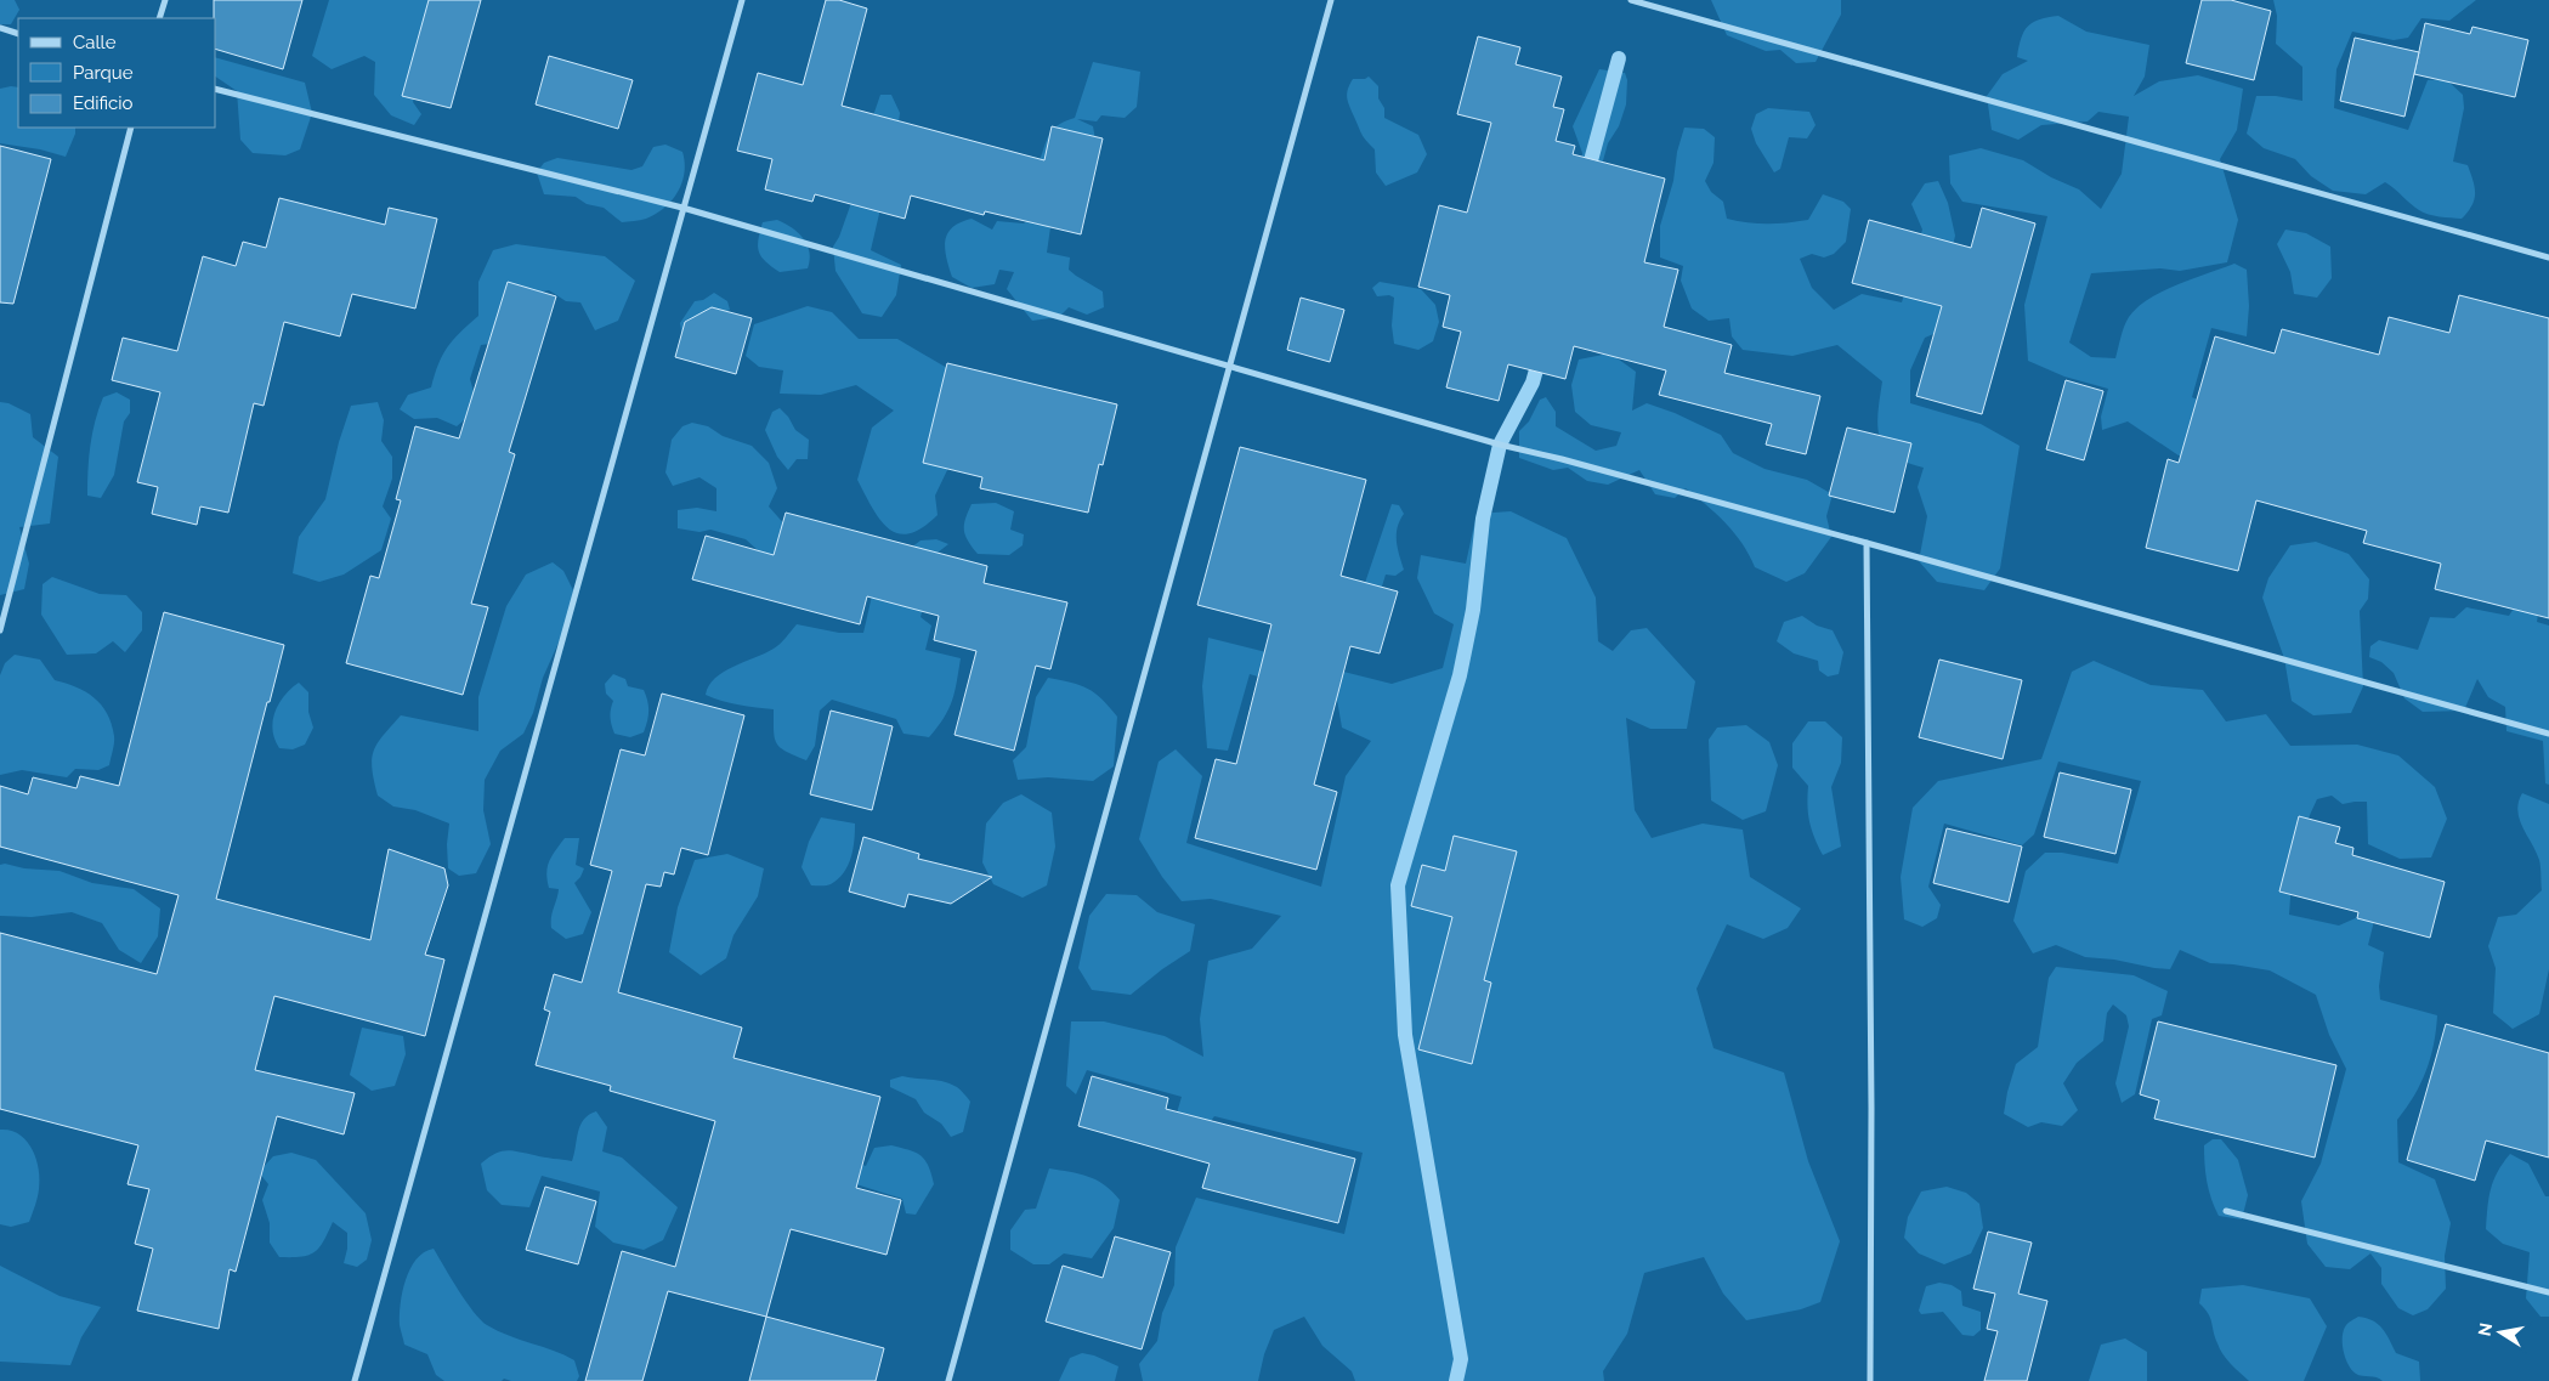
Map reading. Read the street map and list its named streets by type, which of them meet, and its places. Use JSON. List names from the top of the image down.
{
  "legend": ["Calle", "Parque", "Edificio"],
  "north": "left"
}
